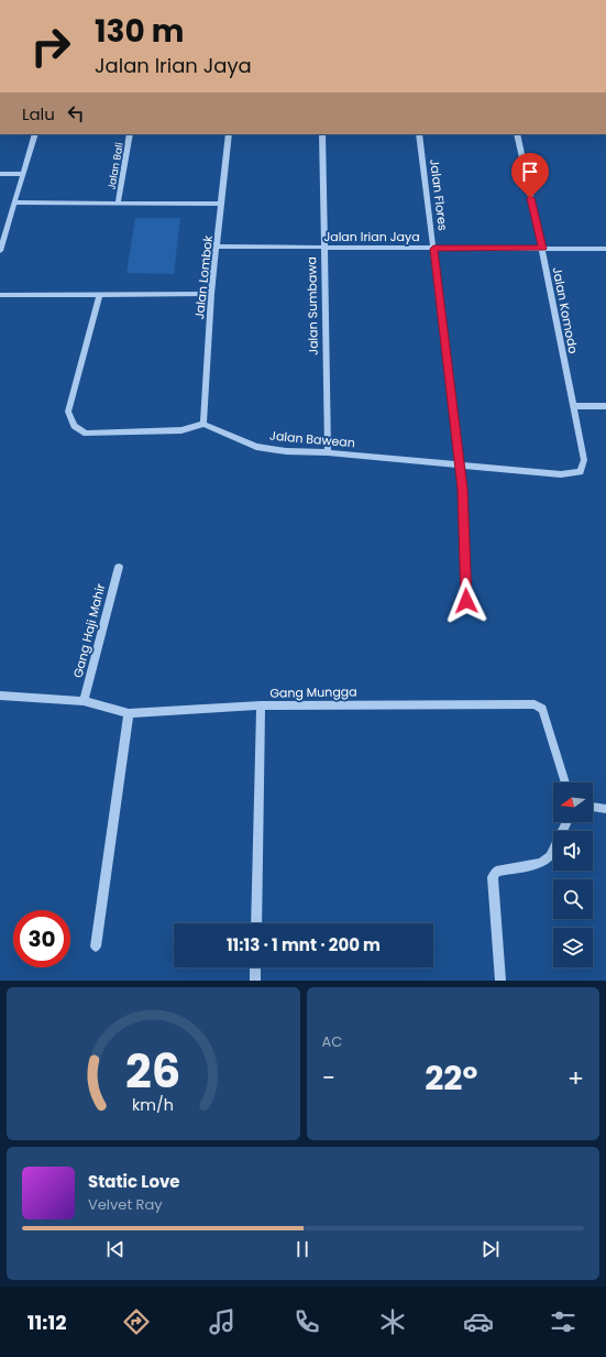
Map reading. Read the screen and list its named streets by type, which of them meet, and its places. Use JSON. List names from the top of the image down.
{
  "streets": {
    "street": [
      "Jalan Bali",
      "Jalan Flores",
      "Jalan Irian Jaya",
      "Jalan Lombok",
      "Jalan Sumbawa",
      "Jalan Komodo",
      "Jalan Bawean",
      "Gang Haji Mahir",
      "Gang Mungga"
    ]
  },
  "crossings": [
    ["Jalan Flores", "Jalan Irian Jaya"],
    ["Jalan Flores", "Jalan Bawean"],
    ["Jalan Irian Jaya", "Jalan Lombok"],
    ["Jalan Irian Jaya", "Jalan Sumbawa"],
    ["Jalan Irian Jaya", "Jalan Komodo"],
    ["Jalan Lombok", "Jalan Bawean"],
    ["Jalan Sumbawa", "Jalan Bawean"],
    ["Jalan Komodo", "Jalan Bawean"],
    ["Gang Haji Mahir", "Gang Mungga"]
  ],
  "north": "left",
  "page": {
    "turn": ["130 m", "Jalan Irian Jaya"],
    "then": "Lalu",
    "limit": "30",
    "trip": "11:13 · 1 mnt · 200 m",
    "tile": "AC",
    "heat": ["−", "22°", "+"],
    "song": ["Static Love", "Velvet Ray"],
    "tabs": "11:12",
    "gauge": ["26", "km/h"]
  }
}
